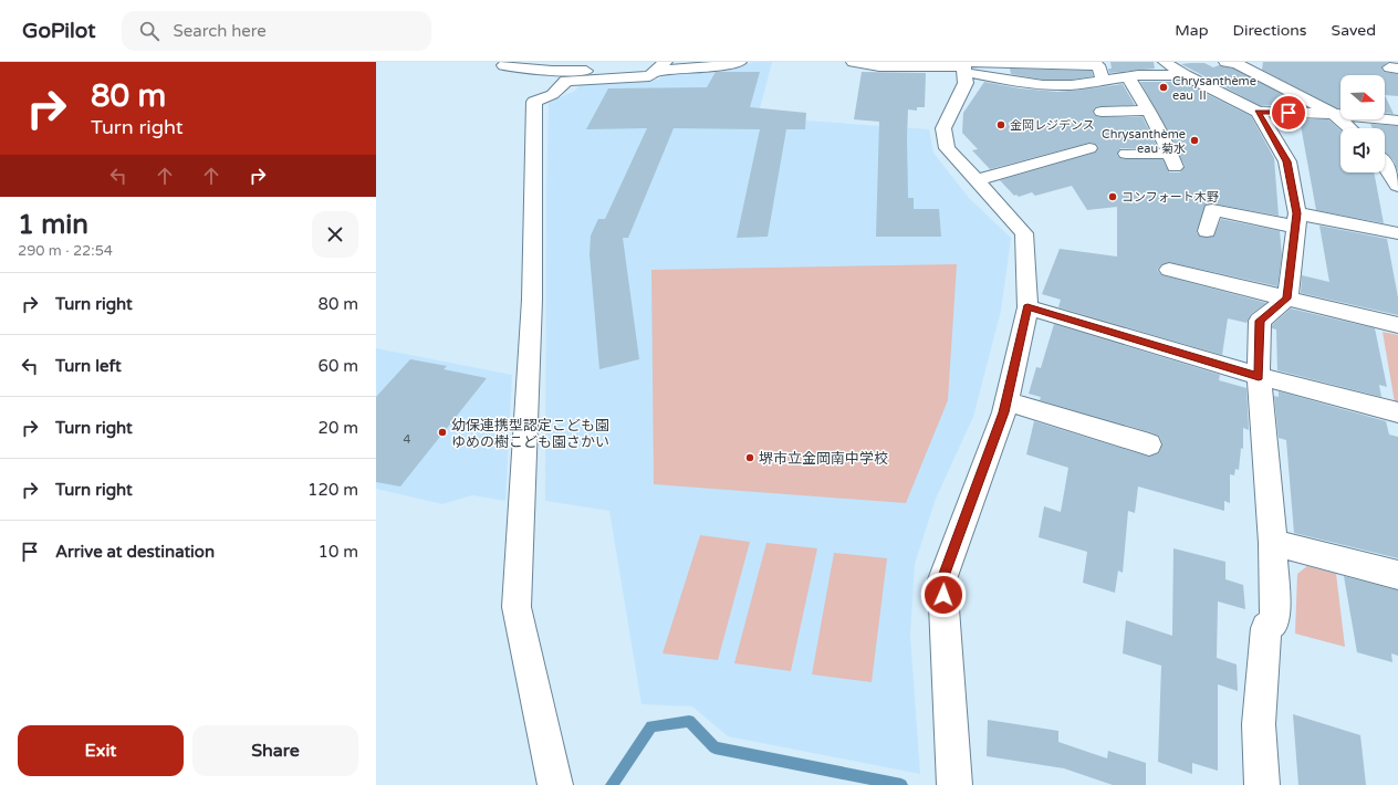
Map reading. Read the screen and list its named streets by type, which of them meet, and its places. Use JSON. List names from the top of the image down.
{
  "places": [
    "Chrysanthème eau Ⅱ",
    "金岡レジデンス",
    "Chrysanthème eau 菊水",
    "コンフォート木野",
    "幼保連携型認定こども園 ゆめの樹こども園さかい",
    "堺市立金岡南中学校"
  ],
  "house_numbers": ["4"],
  "north": "right",
  "page": {
    "header": "GoPilot",
    "search": "Search here",
    "nav": ["Map", "Directions", "Saved"],
    "turn": ["80 m", "Turn right"],
    "heading": ["1 min", "290 m · 22:54"],
    "list": [
      {
        "name": "Turn right",
        "value": "80 m"
      },
      {
        "name": "Turn left",
        "value": "60 m"
      },
      {
        "name": "Turn right",
        "value": "20 m"
      },
      {
        "name": "Turn right",
        "value": "120 m"
      },
      {
        "name": "Arrive at destination",
        "value": "10 m"
      }
    ],
    "buttons": ["Exit", "Share"]
  }
}
